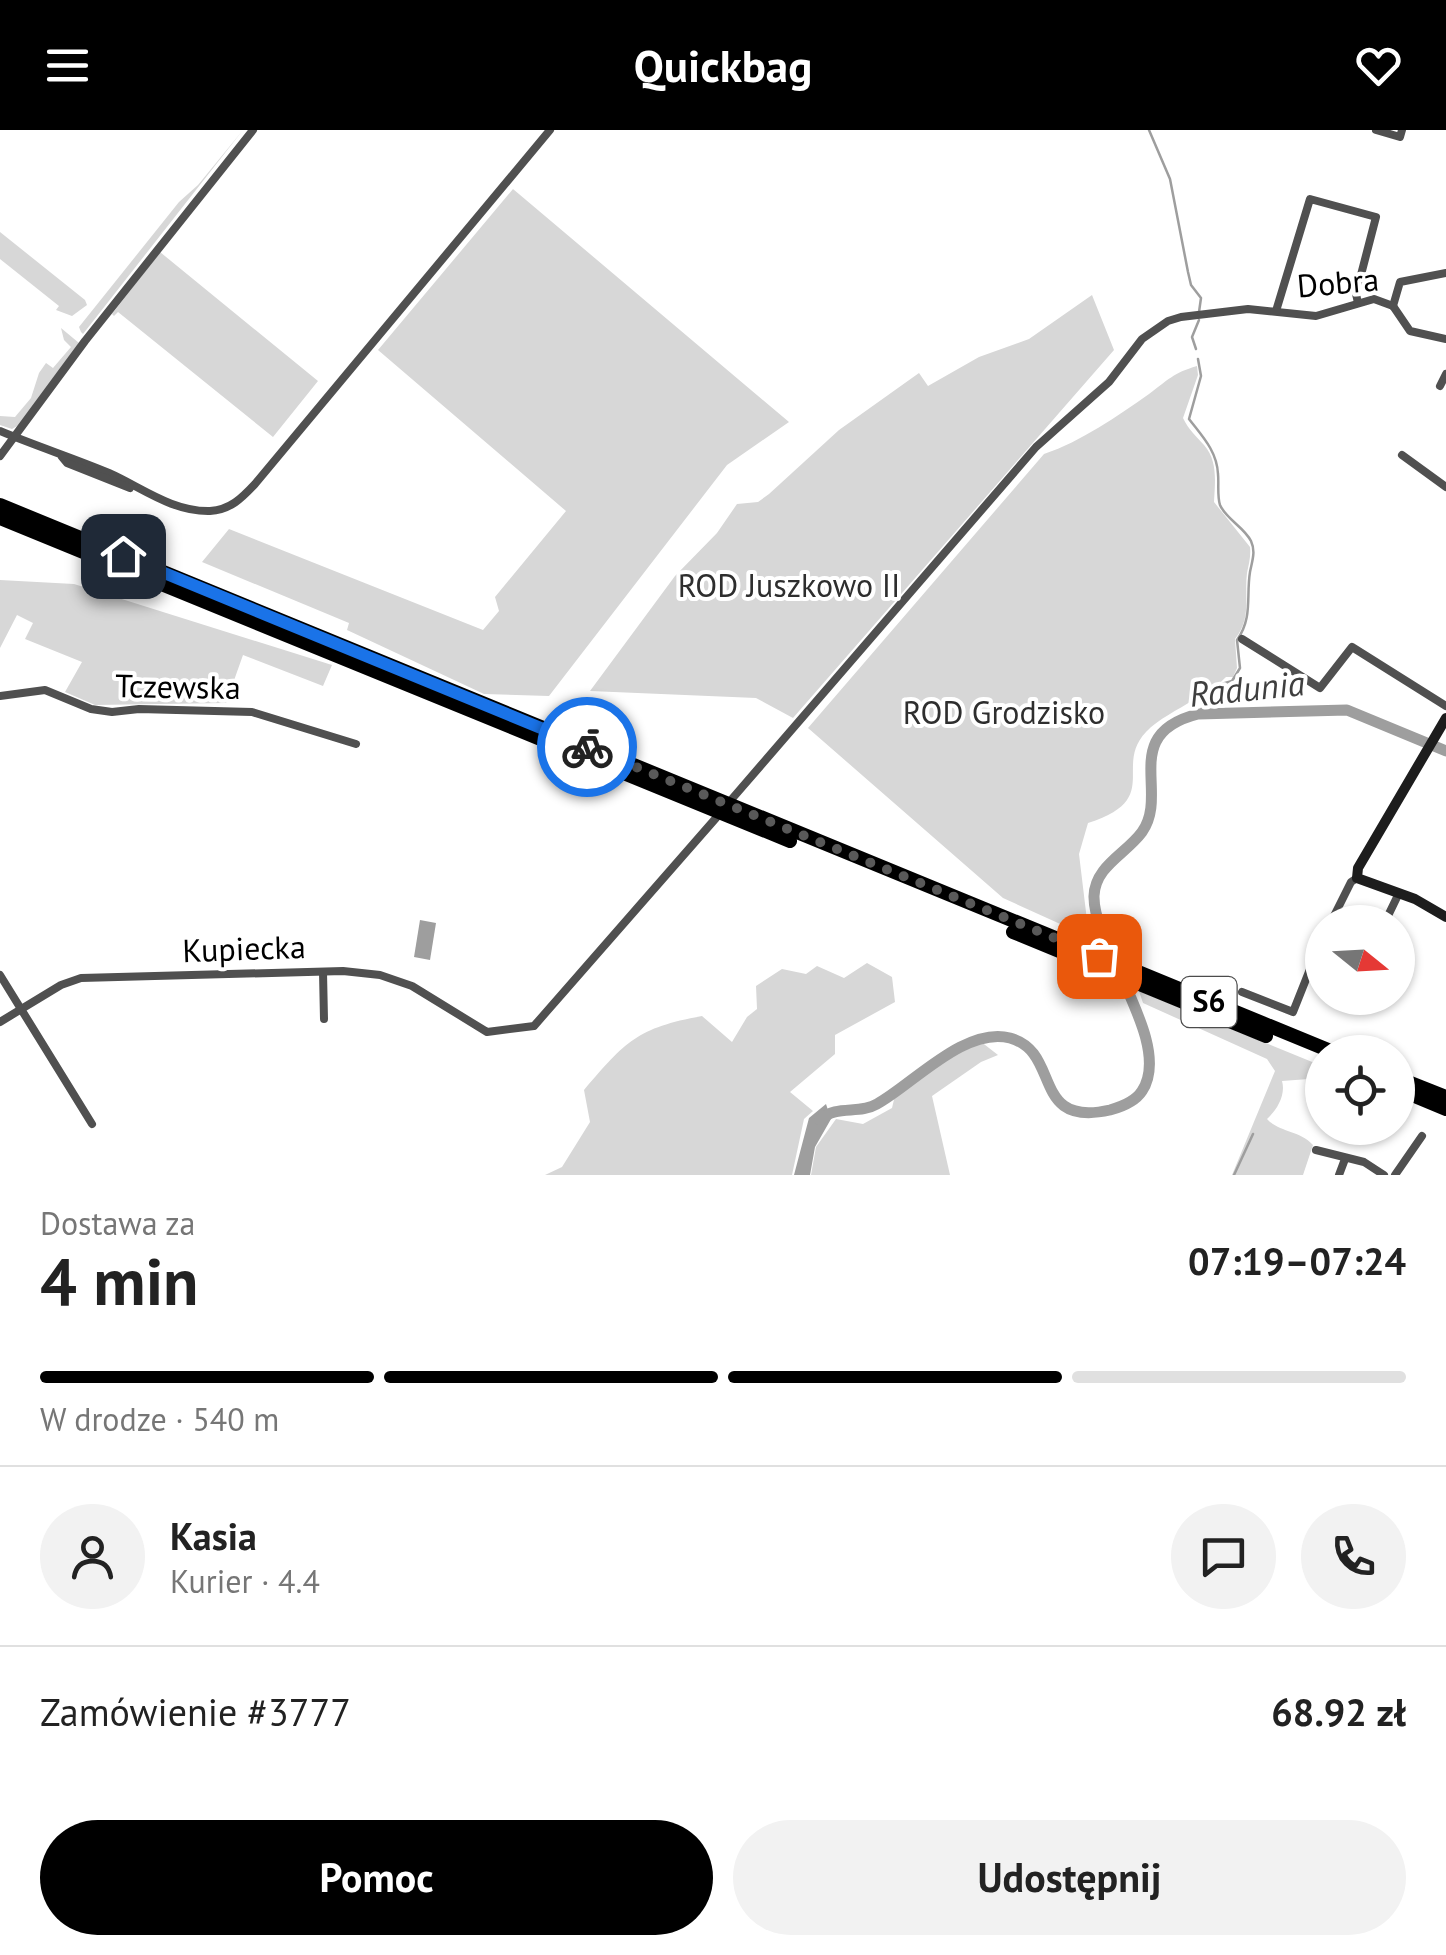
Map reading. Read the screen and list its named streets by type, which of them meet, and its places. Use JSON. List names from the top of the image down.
{
  "streets": {
    "highway": ["S6"],
    "street": ["Dobra", "Tczewska", "Kupiecka"]
  },
  "crossings": [
    ["Dobra", "Kupiecka"],
    ["Dobra", "S6"]
  ],
  "water": ["Radunia"],
  "parks": ["ROD Juszkowo II", "ROD Grodzisko"],
  "north": "right",
  "page": {
    "header": "Quickbag",
    "heading": ["4 min", "Dostawa za", "07:19–07:24"],
    "panel": [
      "Kasia",
      "Kurier · 4.4",
      "Zamówienie #3777",
      "68.92 zł"
    ],
    "bar": "W drodze · 540 m",
    "buttons": ["Pomoc", "Udostępnij"]
  }
}
